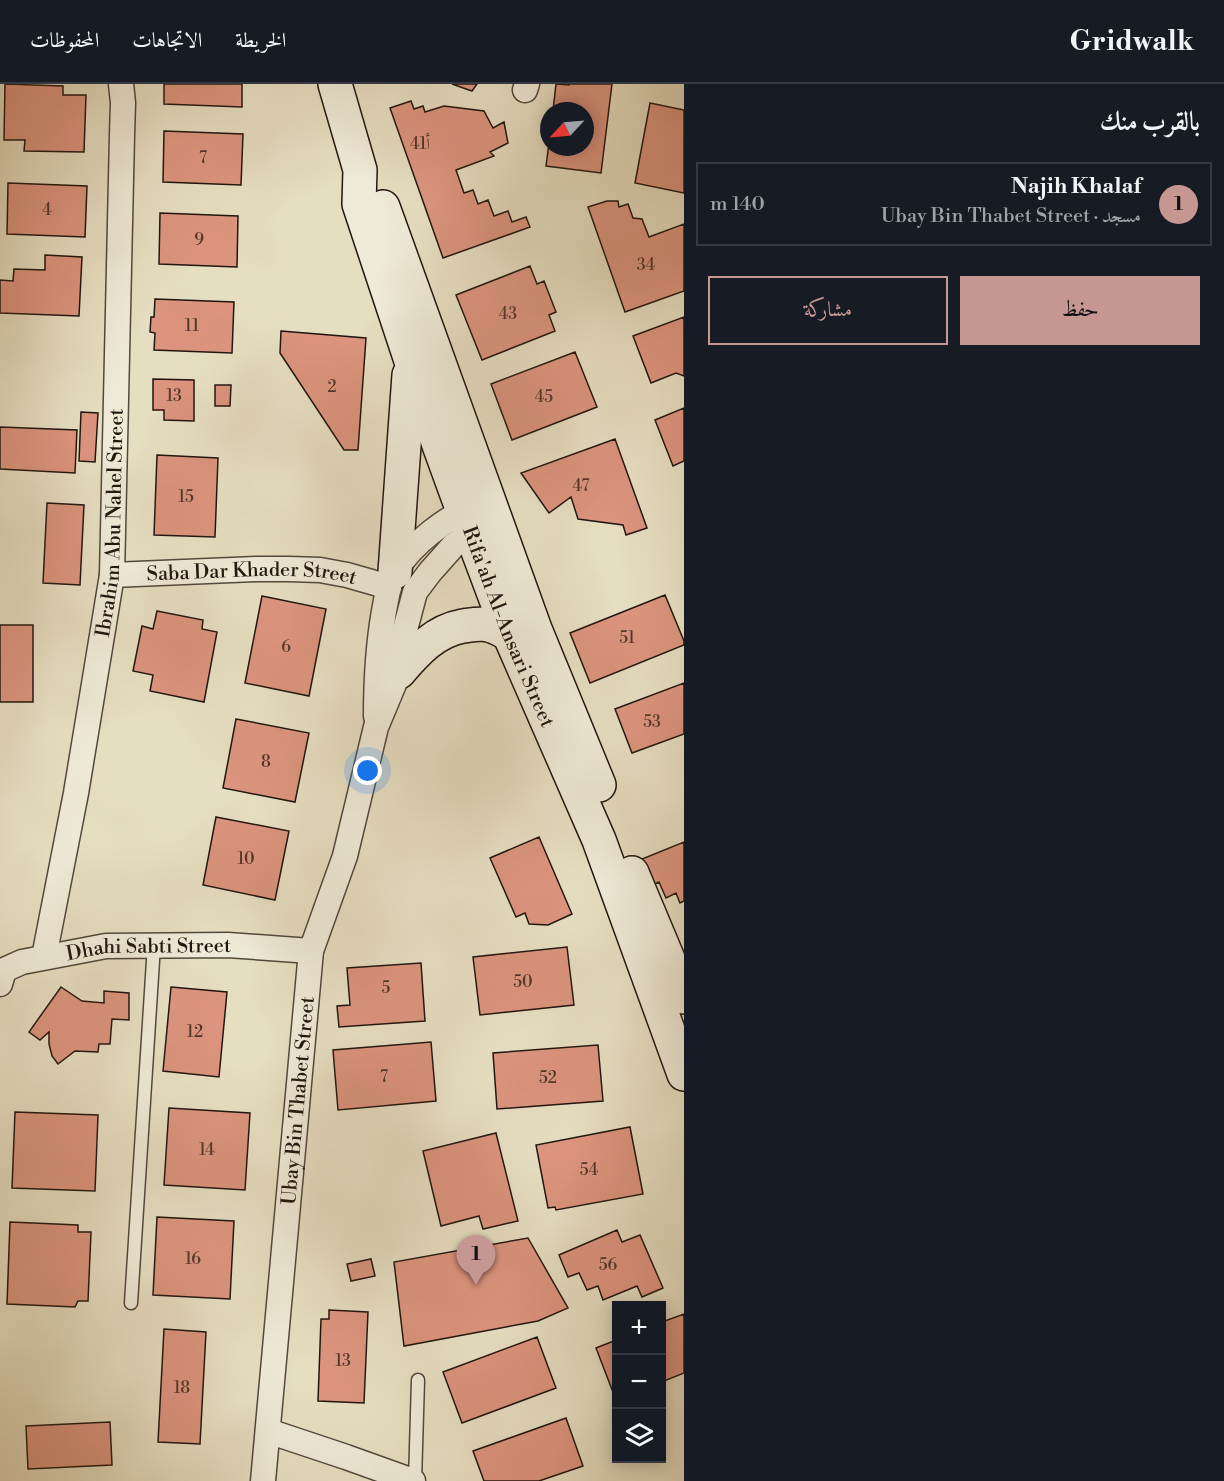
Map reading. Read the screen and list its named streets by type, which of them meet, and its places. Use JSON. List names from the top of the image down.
{
  "streets": {
    "street": [
      "Ibrahim Abu Nahel Street",
      "Saba Dar Khader Street",
      "Rifa'ah Al-Ansari Street",
      "Dhahi Sabti Street",
      "Ubay Bin Thabet Street"
    ]
  },
  "crossings": [
    ["Ibrahim Abu Nahel Street", "Saba Dar Khader Street"],
    ["Ibrahim Abu Nahel Street", "Dhahi Sabti Street"],
    ["Saba Dar Khader Street", "Ubay Bin Thabet Street"],
    ["Rifa'ah Al-Ansari Street", "Ubay Bin Thabet Street"],
    ["Dhahi Sabti Street", "Ubay Bin Thabet Street"]
  ],
  "house_numbers": [
    "41أ",
    "7",
    "4",
    "9",
    "34",
    "43",
    "11",
    "2",
    "13",
    "45",
    "47",
    "15",
    "51",
    "6",
    "53",
    "8",
    "10",
    "50",
    "5",
    "12",
    "7",
    "52",
    "14",
    "54",
    "16",
    "56",
    "13",
    "18"
  ],
  "north": "bottom left",
  "page": {
    "header": "Gridwalk",
    "nav": ["الخريطة", "الاتجاهات", "المحفوظات"],
    "heading": "بالقرب منك",
    "list": [
      {
        "mark": "1",
        "name": "Najih Khalaf",
        "note": "مسجد · Ubay Bin Thabet Street",
        "value": "140 m"
      }
    ],
    "buttons": ["حفظ", "مشاركة"],
    "pins": "1",
    "map_buttons": ["+", "−"]
  }
}
